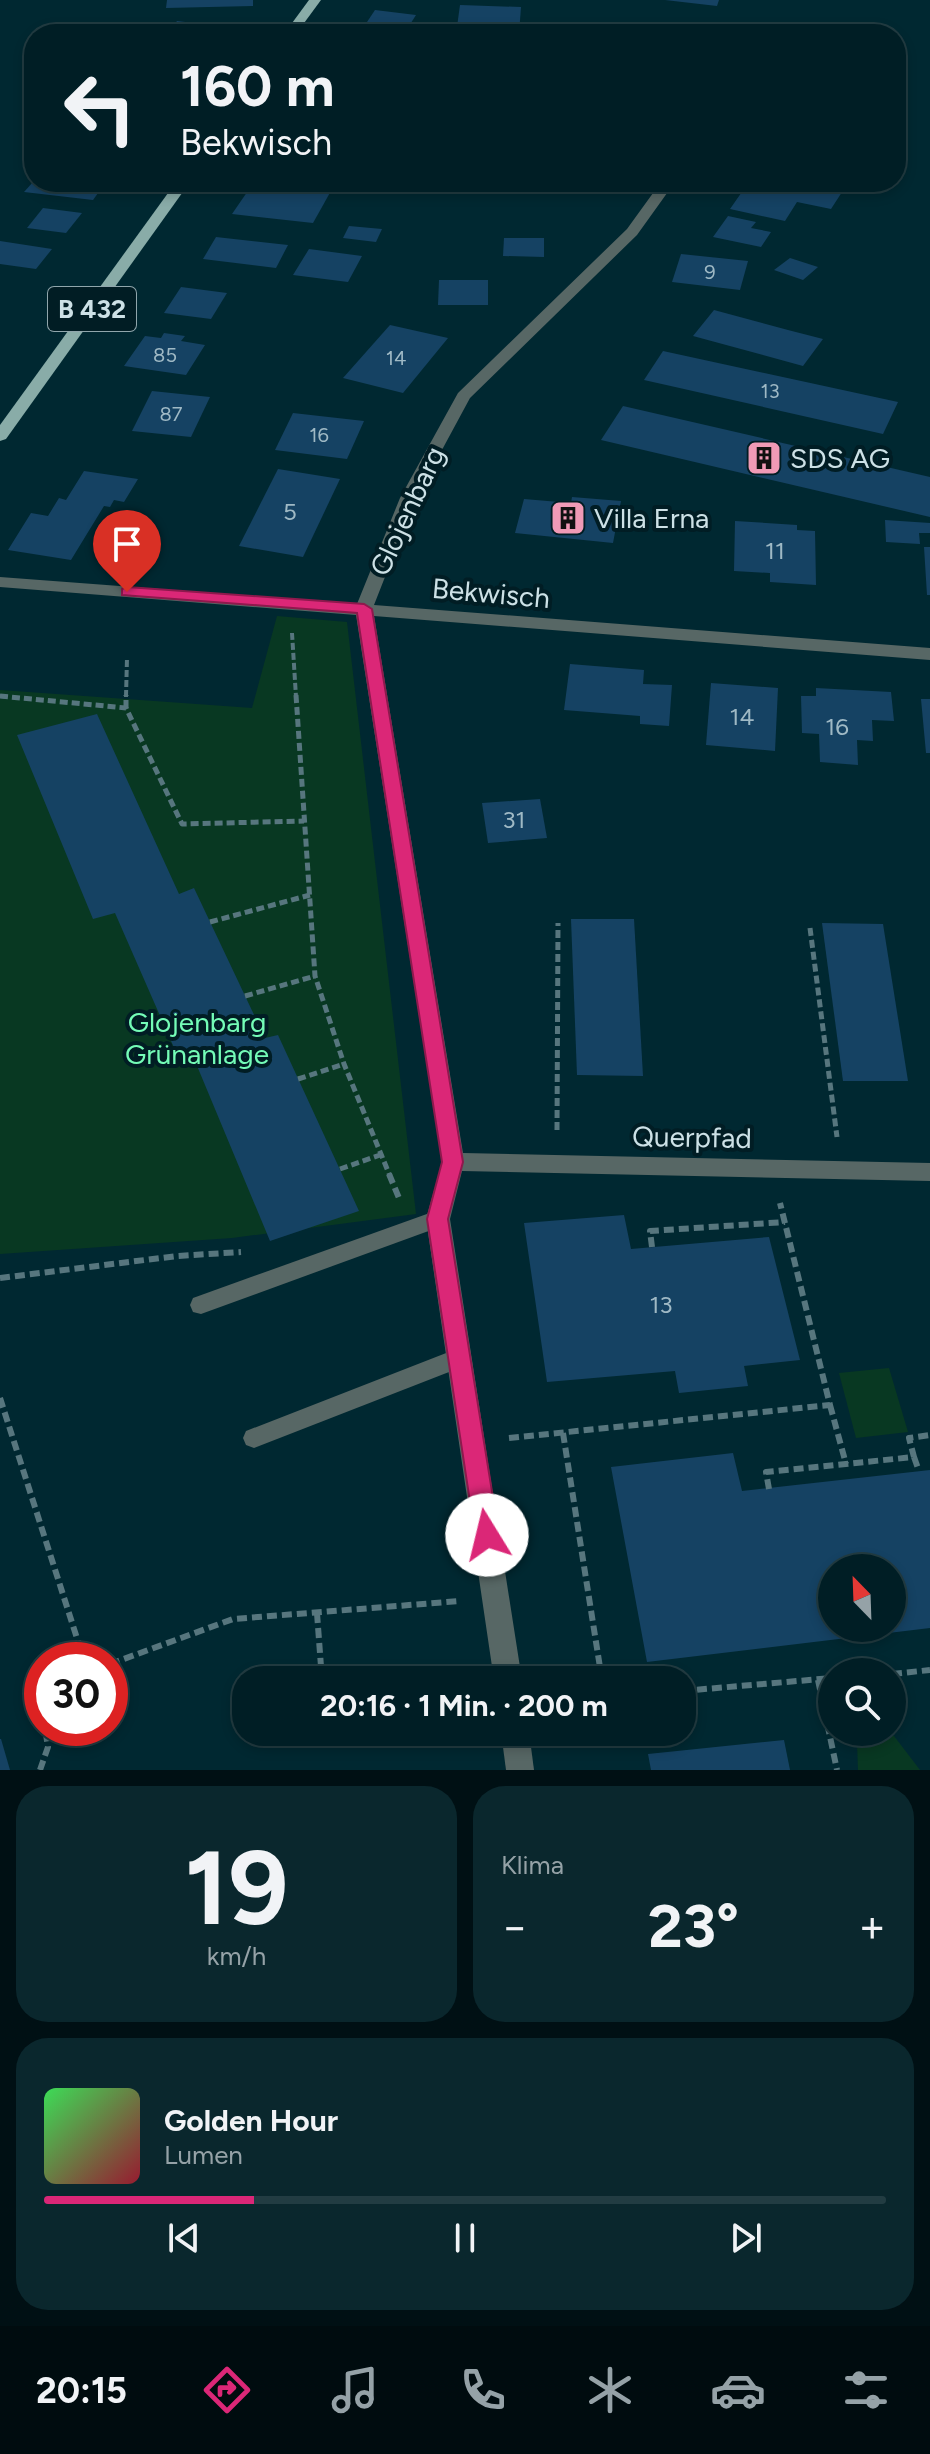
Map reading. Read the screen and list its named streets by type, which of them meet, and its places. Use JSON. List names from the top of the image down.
{
  "streets": {
    "main road": ["B 432"],
    "street": ["Glojenbarg", "Bekwisch", "Querpfad"]
  },
  "crossings": [
    ["Glojenbarg", "Bekwisch"],
    ["Glojenbarg", "Querpfad"]
  ],
  "parks": ["Glojenbarg Grünanlage"],
  "places": {
    "building": ["SDS AG", "Villa Erna"]
  },
  "house_numbers": [
    "9",
    "85",
    "14",
    "13",
    "87",
    "16",
    "5",
    "11",
    "14",
    "16",
    "31",
    "13"
  ],
  "north": "top left",
  "page": {
    "turn": ["160 m", "Bekwisch"],
    "limit": "30",
    "trip": "20:16 · 1 Min. · 200 m",
    "tile": [
      ["19", "km/h"],
      "Klima"
    ],
    "heat": ["−", "23°", "+"],
    "song": ["Golden Hour", "Lumen"],
    "tabs": "20:15"
  }
}
